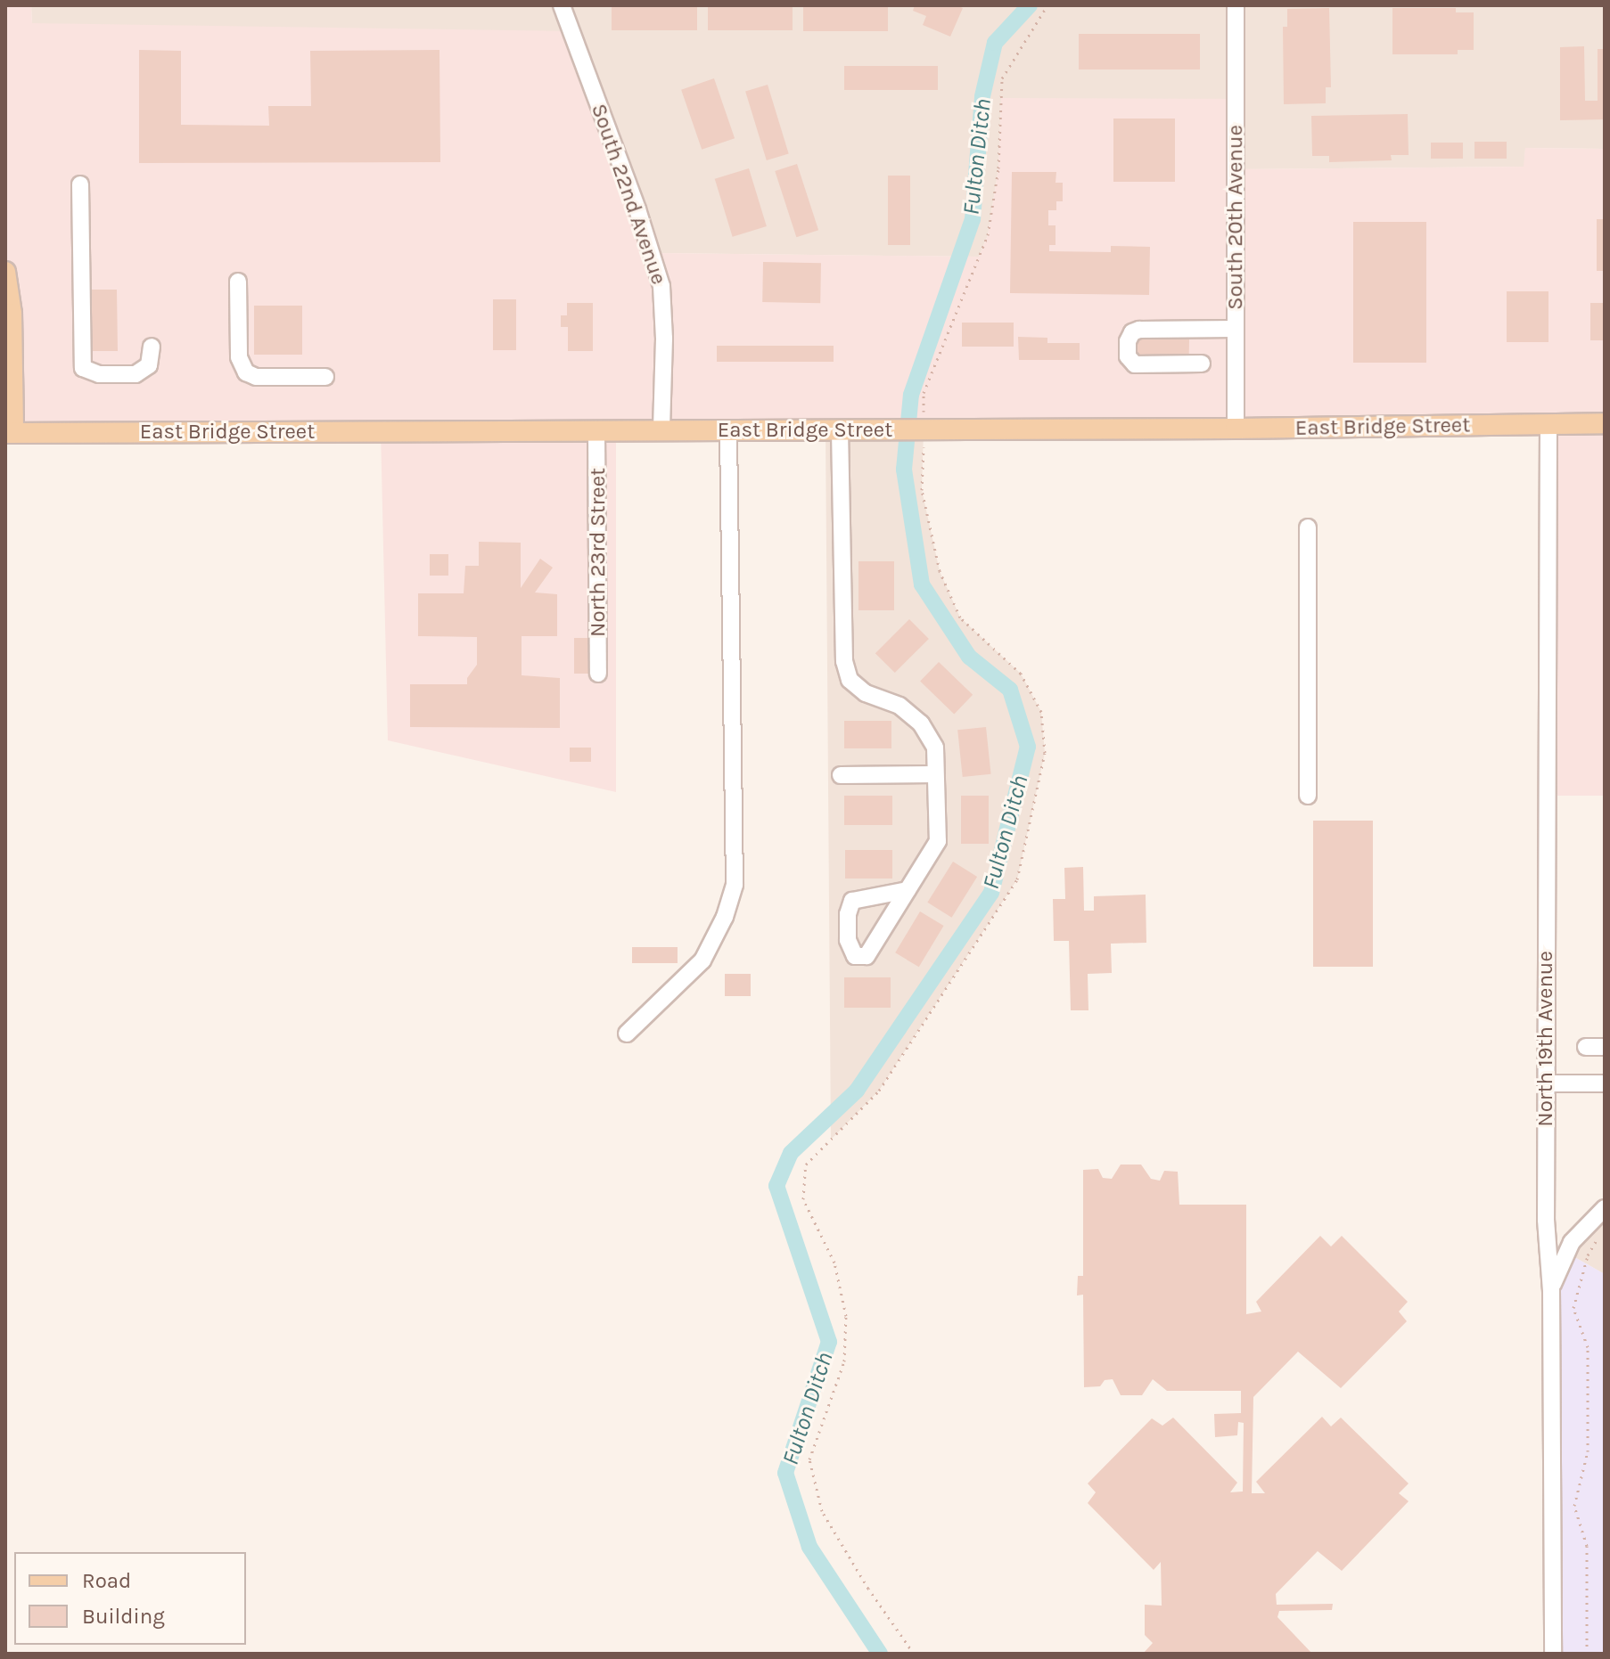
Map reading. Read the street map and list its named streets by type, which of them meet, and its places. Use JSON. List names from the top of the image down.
{
  "streets": {
    "main road": ["East Bridge Street"],
    "street": [
      "South 22nd Avenue",
      "South 20th Avenue",
      "North 23rd Street",
      "North 19th Avenue"
    ]
  },
  "crossings": [
    ["South 22nd Avenue", "East Bridge Street"],
    ["South 20th Avenue", "East Bridge Street"],
    ["East Bridge Street", "North 23rd Street"],
    ["East Bridge Street", "North 19th Avenue"]
  ],
  "water": ["Fulton Ditch"],
  "legend": ["Road", "Building"]
}
